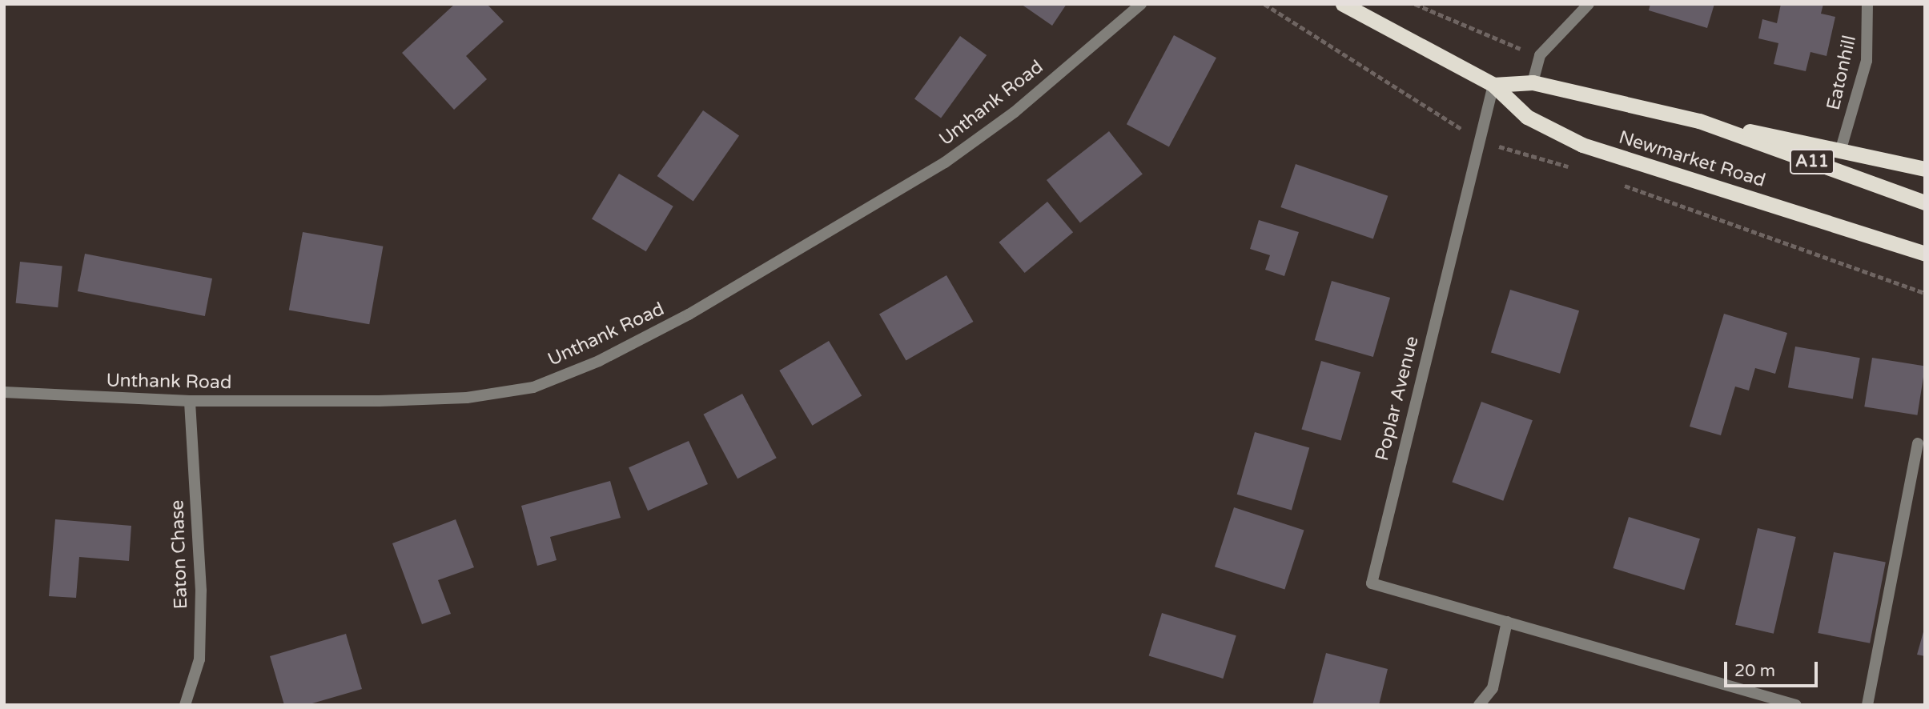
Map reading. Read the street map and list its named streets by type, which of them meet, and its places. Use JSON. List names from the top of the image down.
{
  "streets": {
    "highway": ["Newmarket Road", "A11"],
    "street": [
      "Eatonhill",
      "Unthank Road",
      "Poplar Avenue",
      "Eaton Chase"
    ]
  },
  "crossings": [
    ["Unthank Road", "Eaton Chase"],
    ["Newmarket Road", "Poplar Avenue"]
  ],
  "scale_bar": "20 m"
}
